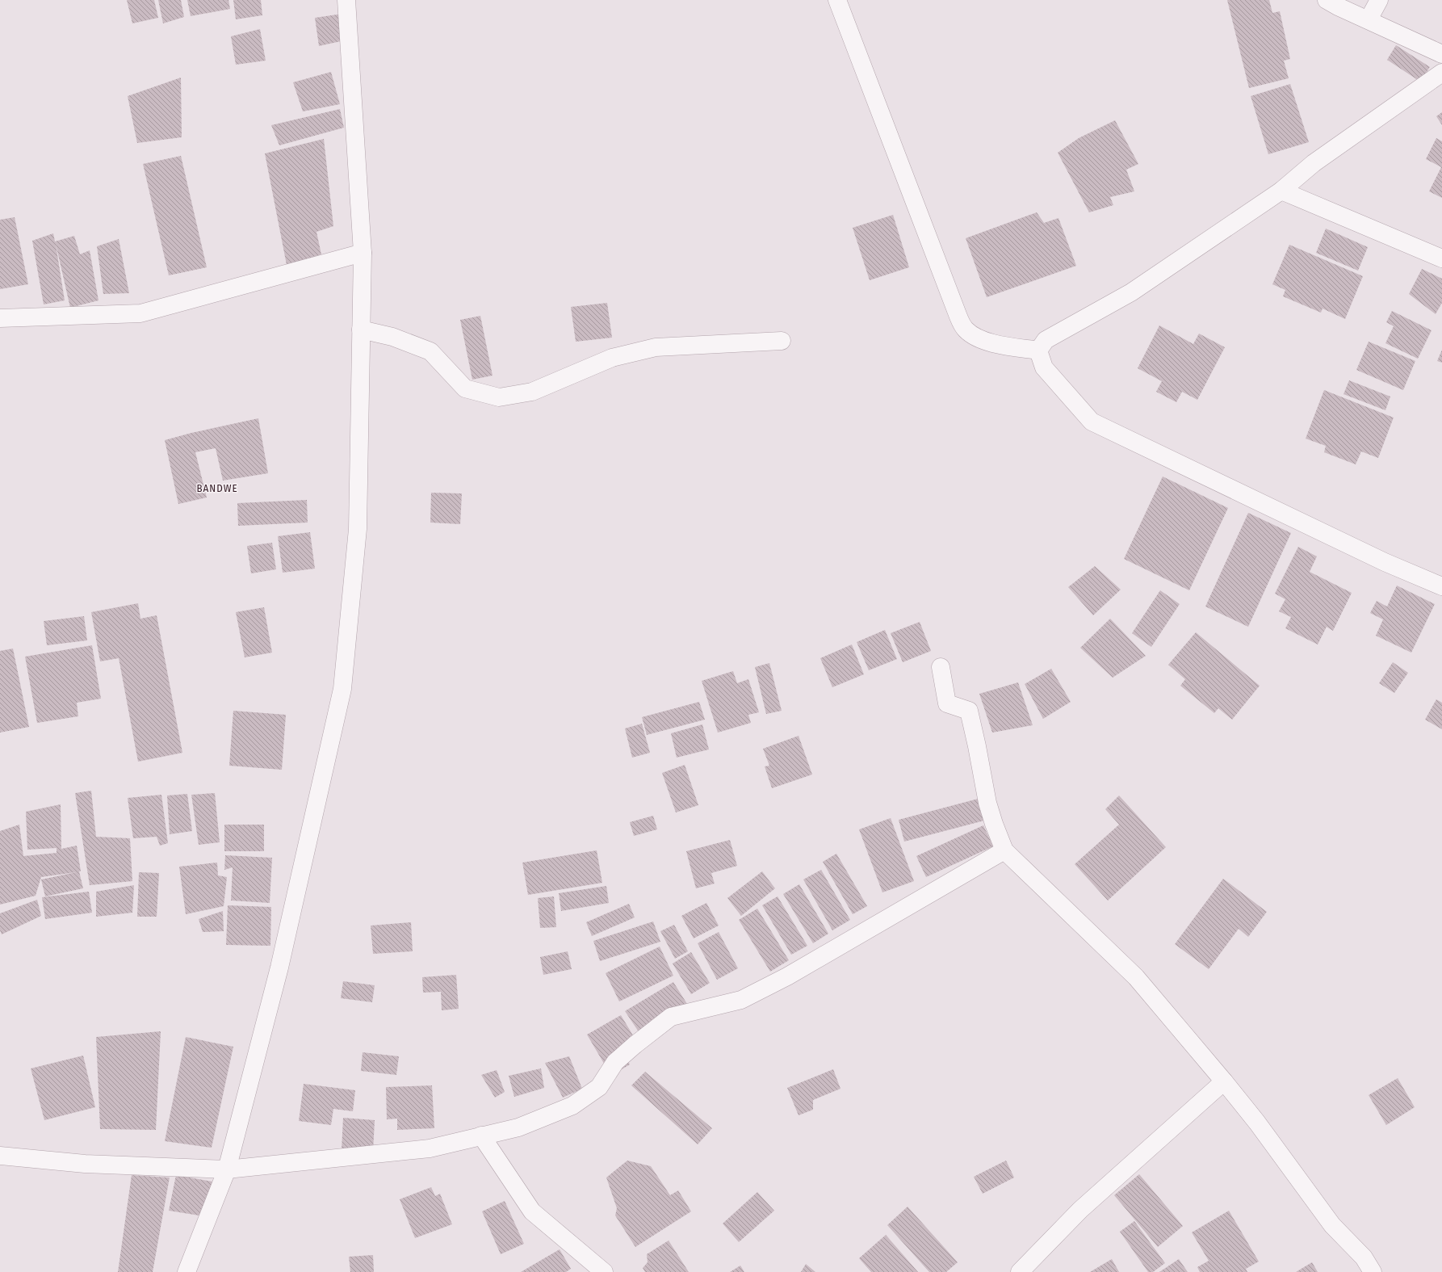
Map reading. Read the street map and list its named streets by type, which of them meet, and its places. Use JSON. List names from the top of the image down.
{
  "districts": ["BANDWE"]
}
